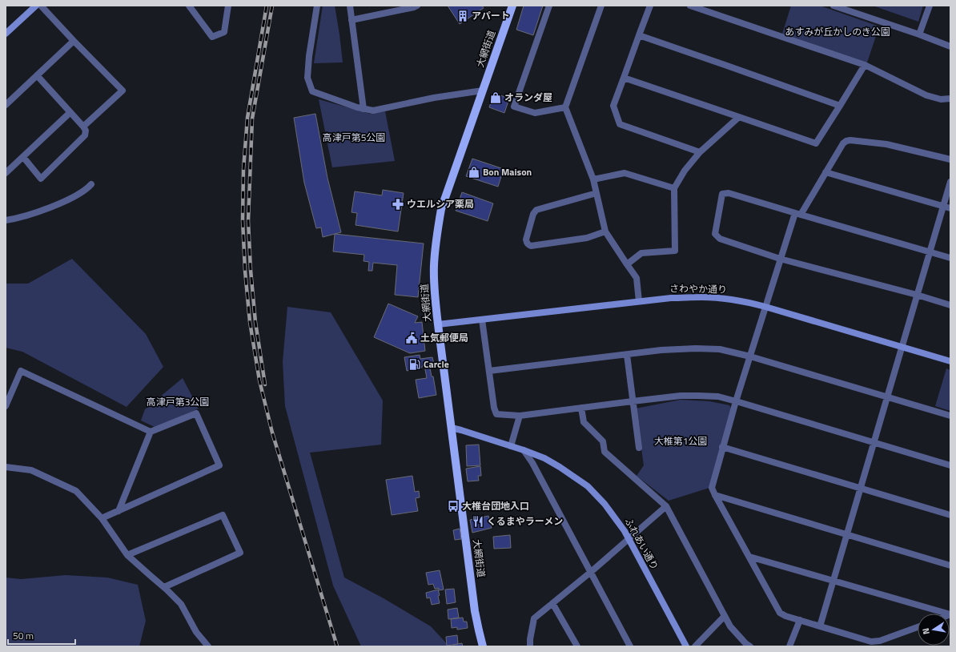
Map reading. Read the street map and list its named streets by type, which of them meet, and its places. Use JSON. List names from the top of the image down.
{
  "streets": {
    "main road": ["大網街道"],
    "street": ["さわやか通り", "ふれあい通り"]
  },
  "crossings": [
    ["大網街道", "さわやか通り"],
    ["大網街道", "ふれあい通り"]
  ],
  "parks": [
    "あすみが丘かしのき公園",
    "高津戸第5公園",
    "高津戸第3公園",
    "大椎第1公園"
  ],
  "places": {
    "building": ["アパート"],
    "shop": ["オランダ屋", "Bon Maison"],
    "pharmacy": ["ウエルシア薬局"],
    "public building": ["土気郵便局"],
    "fuel station": ["Carcle"],
    "bus stop": ["大椎台団地入口"],
    "restaurant": ["くるまやラーメン"]
  },
  "scale_bar": "50 m",
  "north": "left"
}
